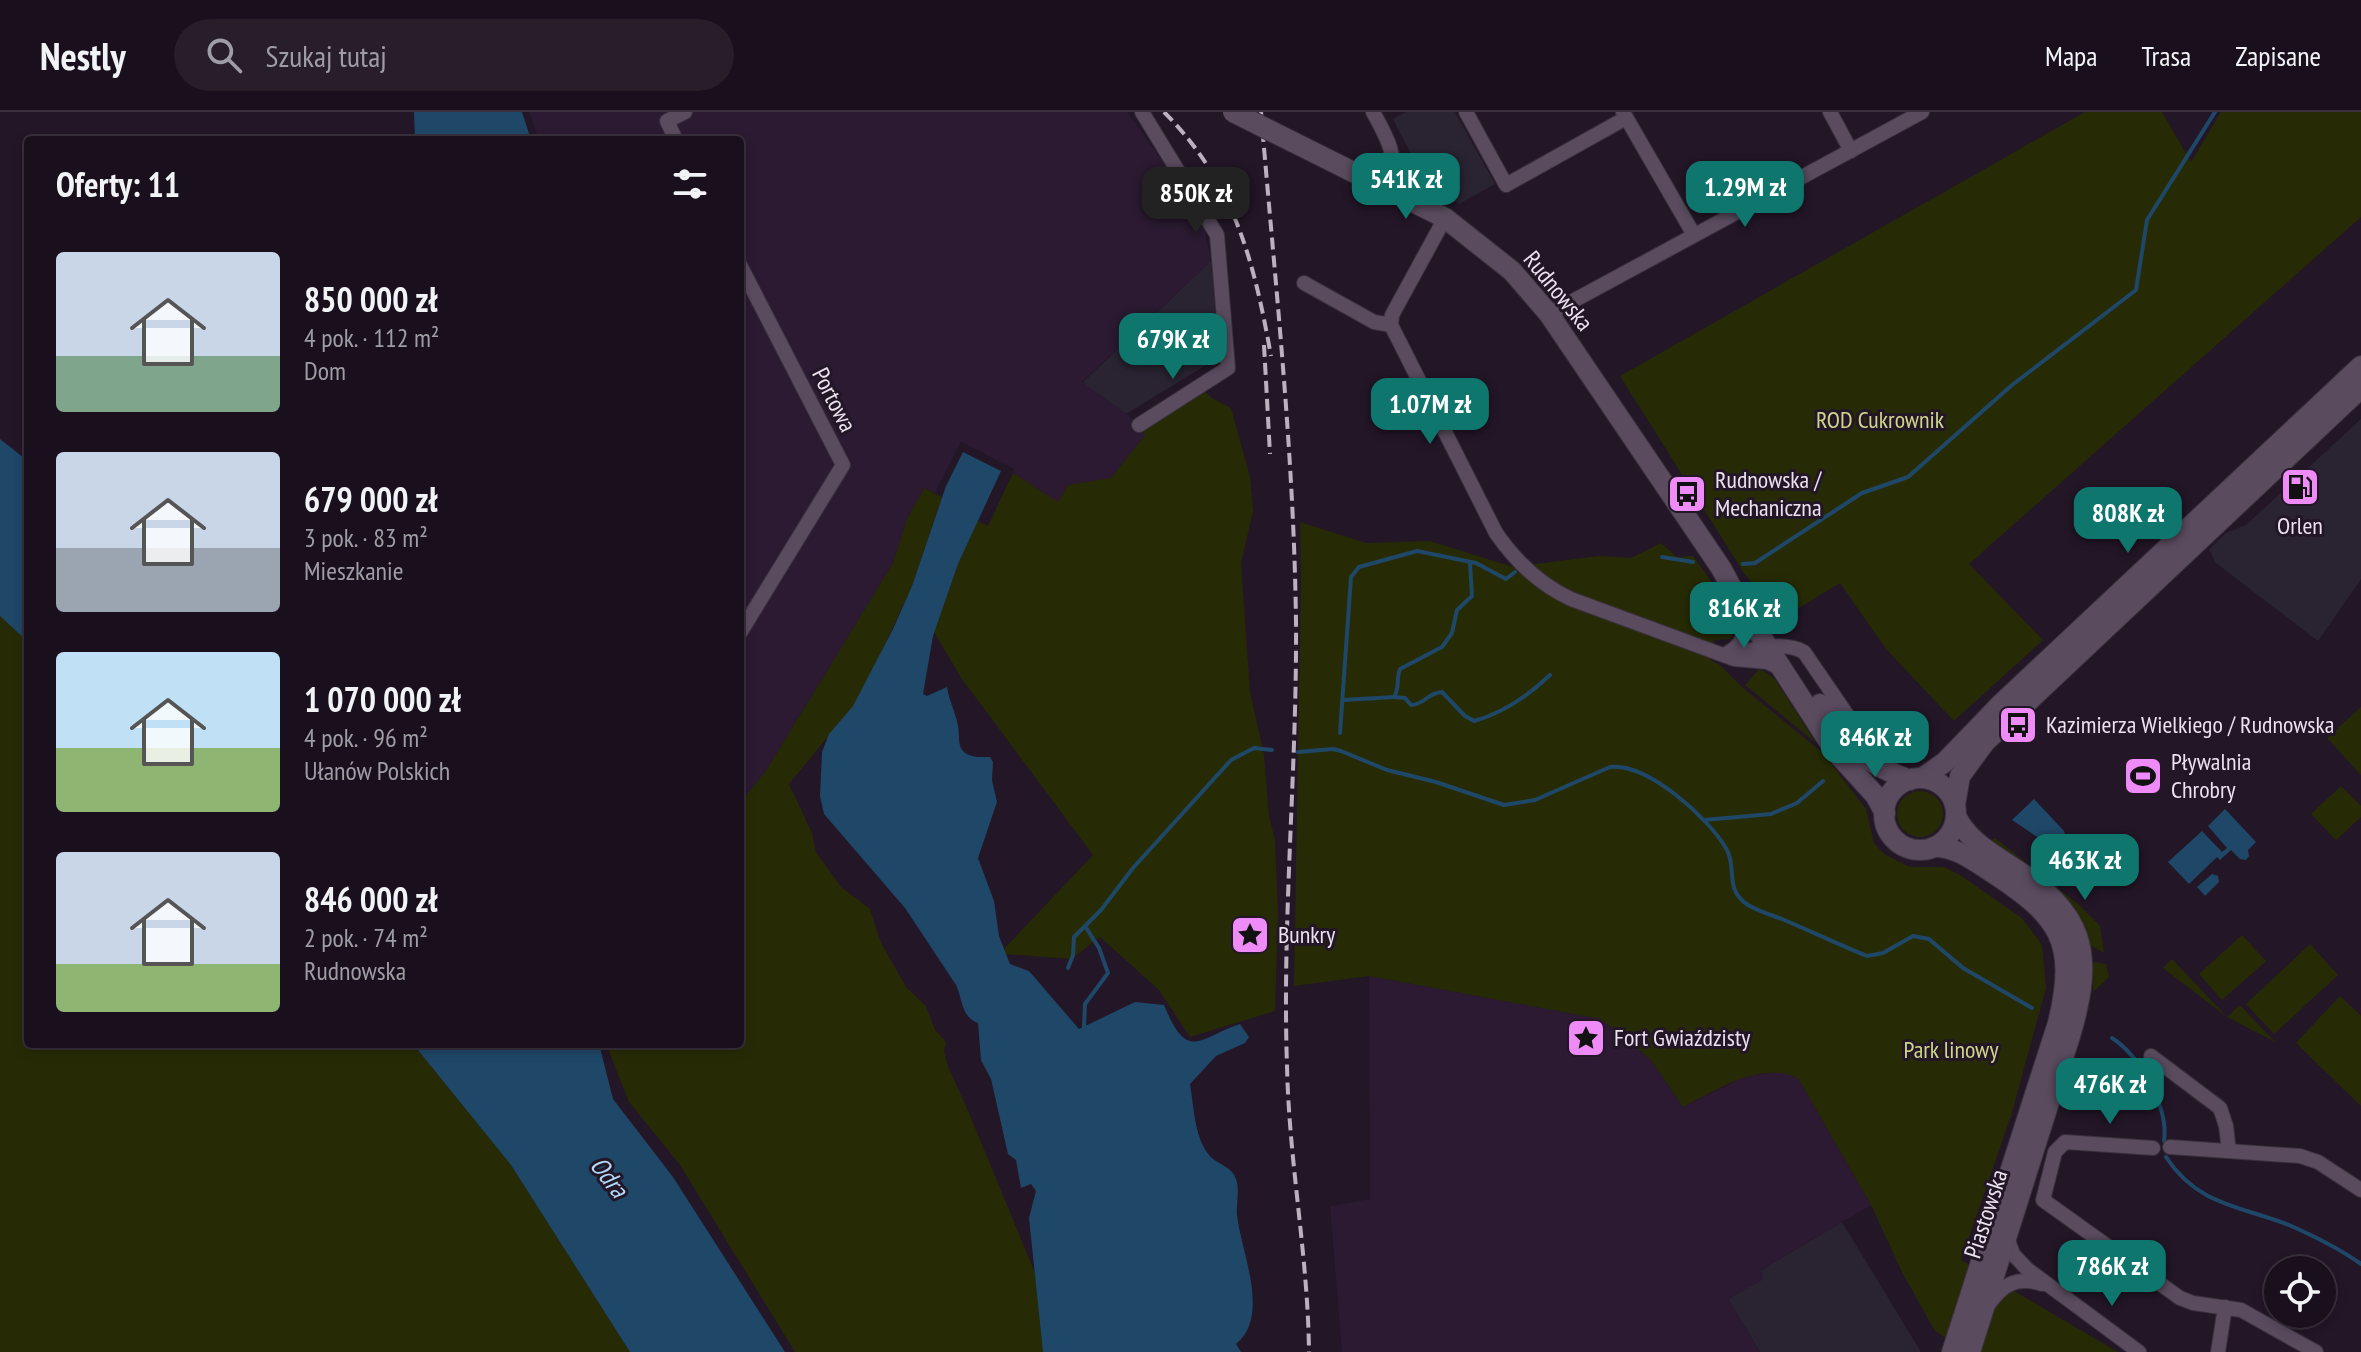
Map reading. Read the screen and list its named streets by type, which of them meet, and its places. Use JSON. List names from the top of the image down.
{
  "streets": {
    "main road": ["Rudnowska", "Piastowska"],
    "street": ["Portowa"]
  },
  "crossings": [
    ["Rudnowska", "Piastowska"]
  ],
  "water": ["Odra"],
  "parks": ["ROD Cukrownik", "Park linowy"],
  "places": {
    "fuel station": ["Orlen"],
    "bus stop": ["Rudnowska / Mechaniczna", "Kazimierza Wielkiego / Rudnowska"],
    "sports": ["Pływalnia Chrobry"],
    "place": ["Bunkry", "Fort Gwiaździsty"]
  },
  "page": {
    "header": "Nestly",
    "search": "Szukaj tutaj",
    "nav": ["Mapa", "Trasa", "Zapisane"],
    "heading": "Oferty: 11",
    "price": [
      "541K zł",
      "1.29M zł",
      "850K zł",
      "679K zł",
      "1.07M zł",
      "808K zł",
      "816K zł",
      "846K zł",
      "463K zł",
      "476K zł",
      "786K zł"
    ],
    "list": [
      {
        "name": "850 000 zł",
        "note": "4 pok. · 112 m² · Dom"
      },
      {
        "name": "679 000 zł",
        "note": "3 pok. · 83 m² · Mieszkanie"
      },
      {
        "name": "1 070 000 zł",
        "note": "4 pok. · 96 m² · Ułanów Polskich"
      },
      {
        "name": "846 000 zł",
        "note": "2 pok. · 74 m² · Rudnowska"
      }
    ]
  }
}
